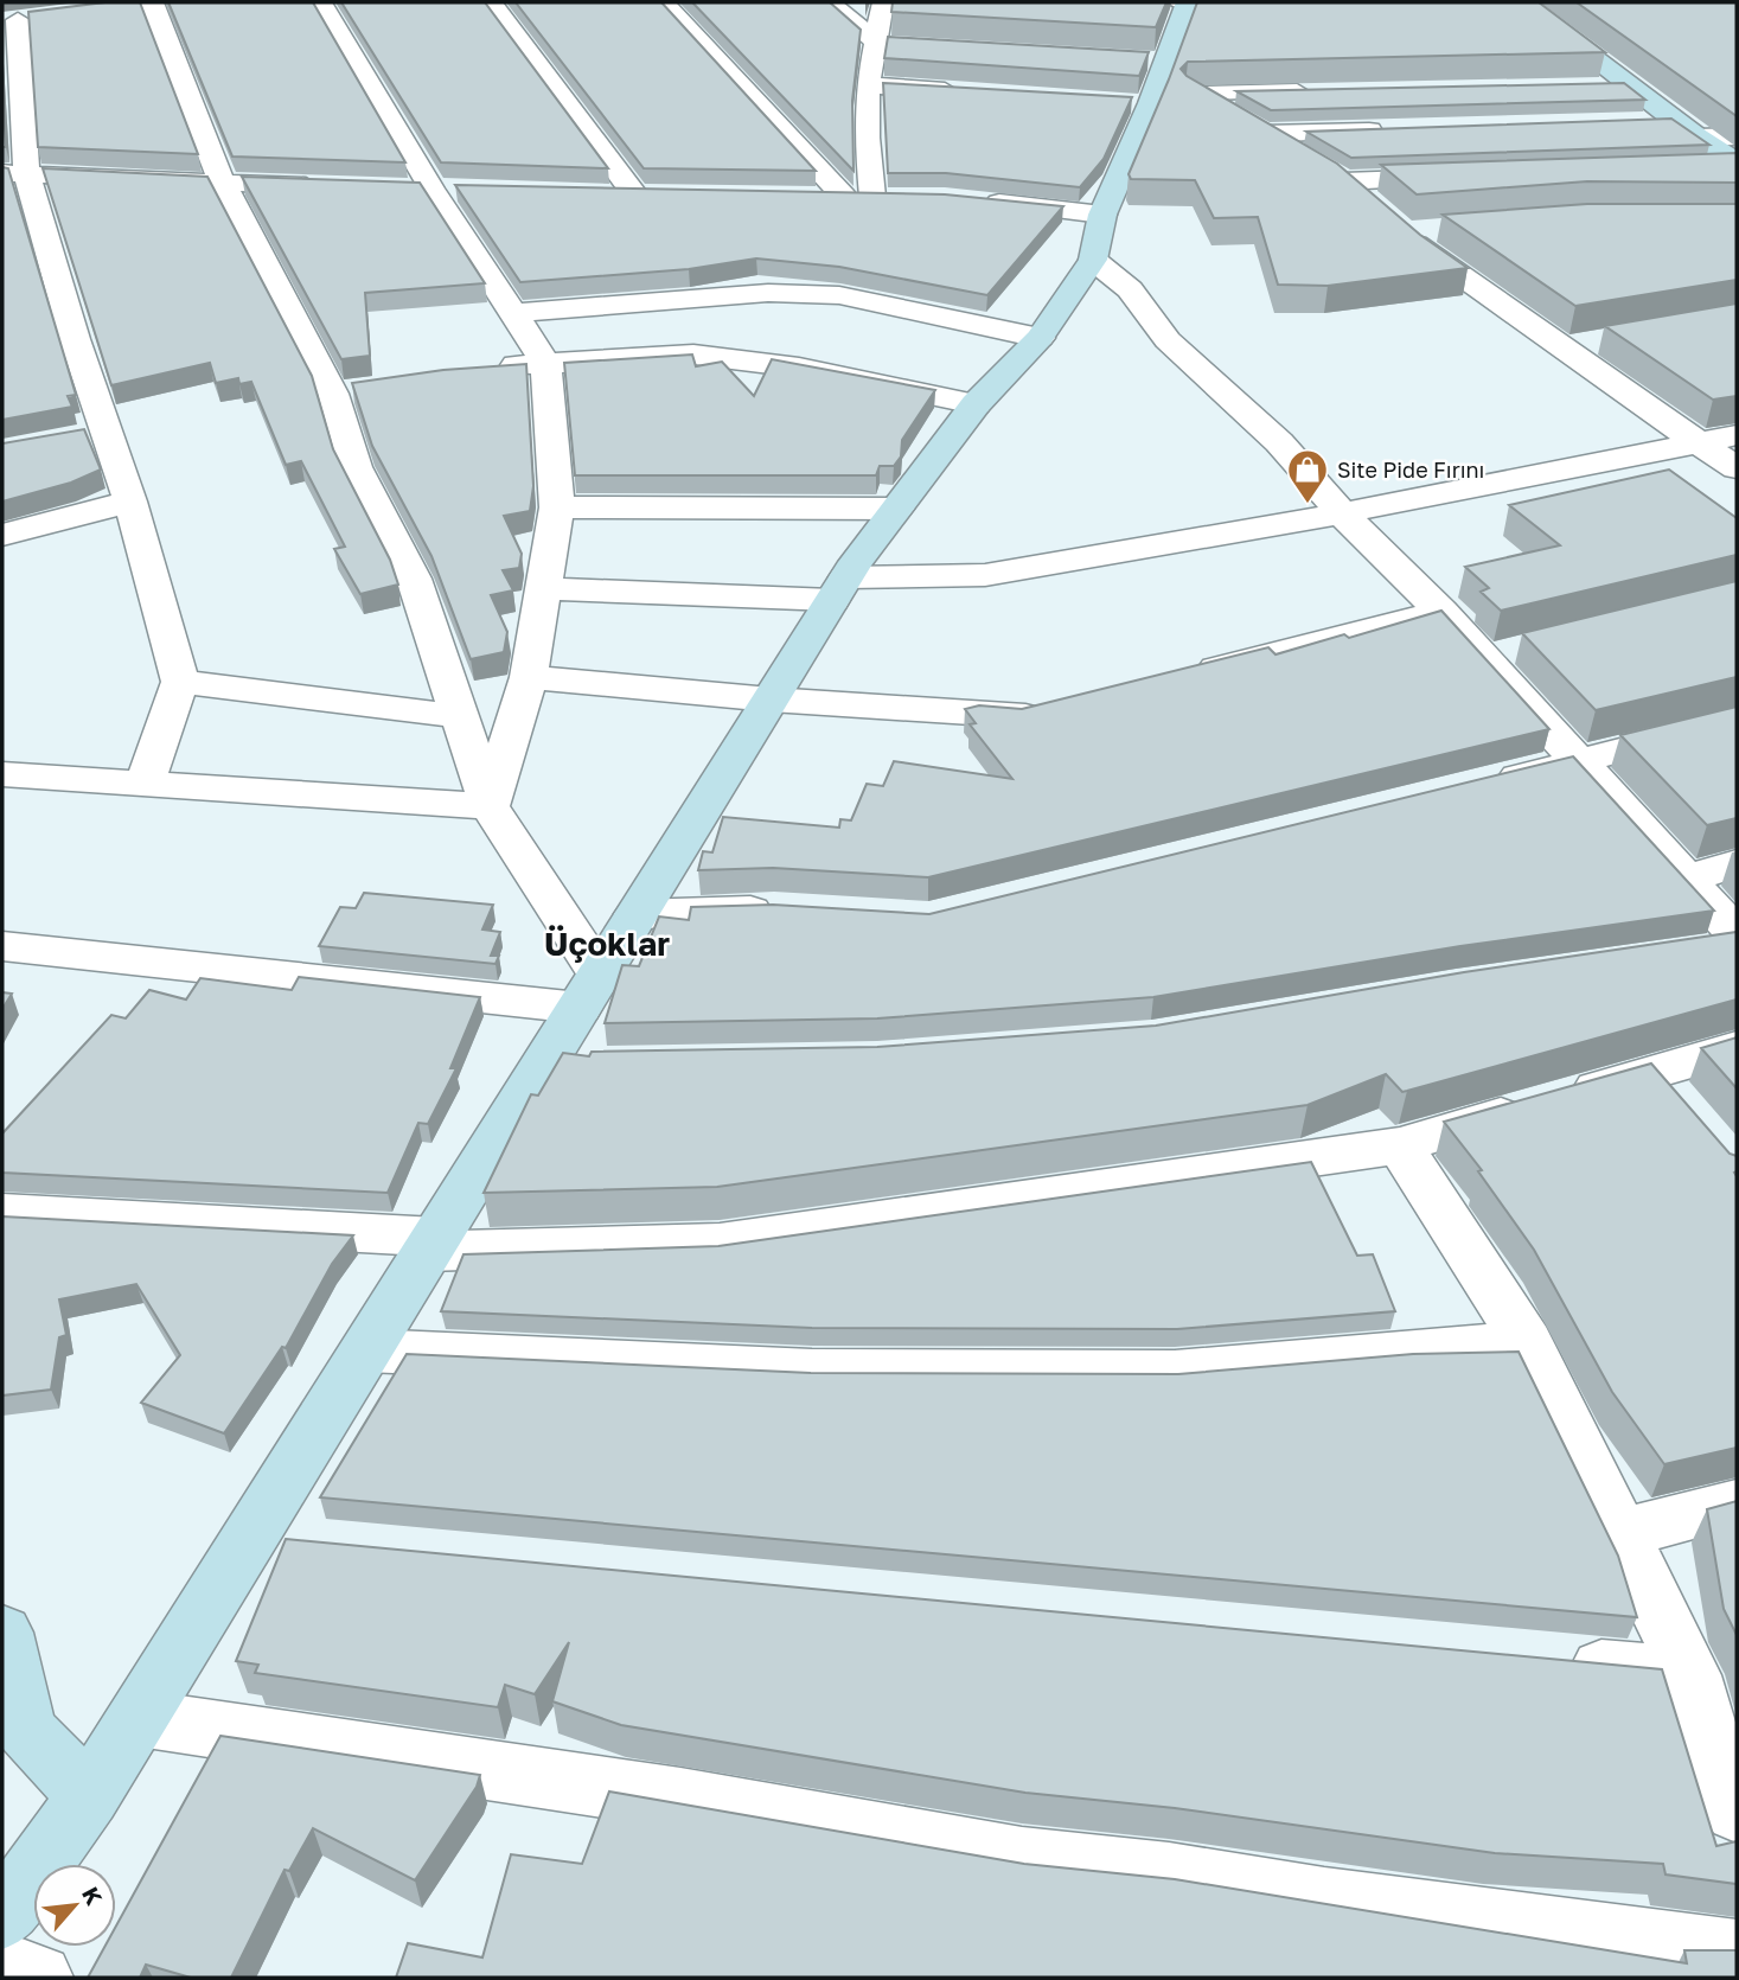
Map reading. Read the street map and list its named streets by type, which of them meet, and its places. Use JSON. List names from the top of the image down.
{
  "districts": ["Üçoklar"],
  "places": {
    "shop": ["Site Pide Fırını"]
  },
  "north": "top right"
}
